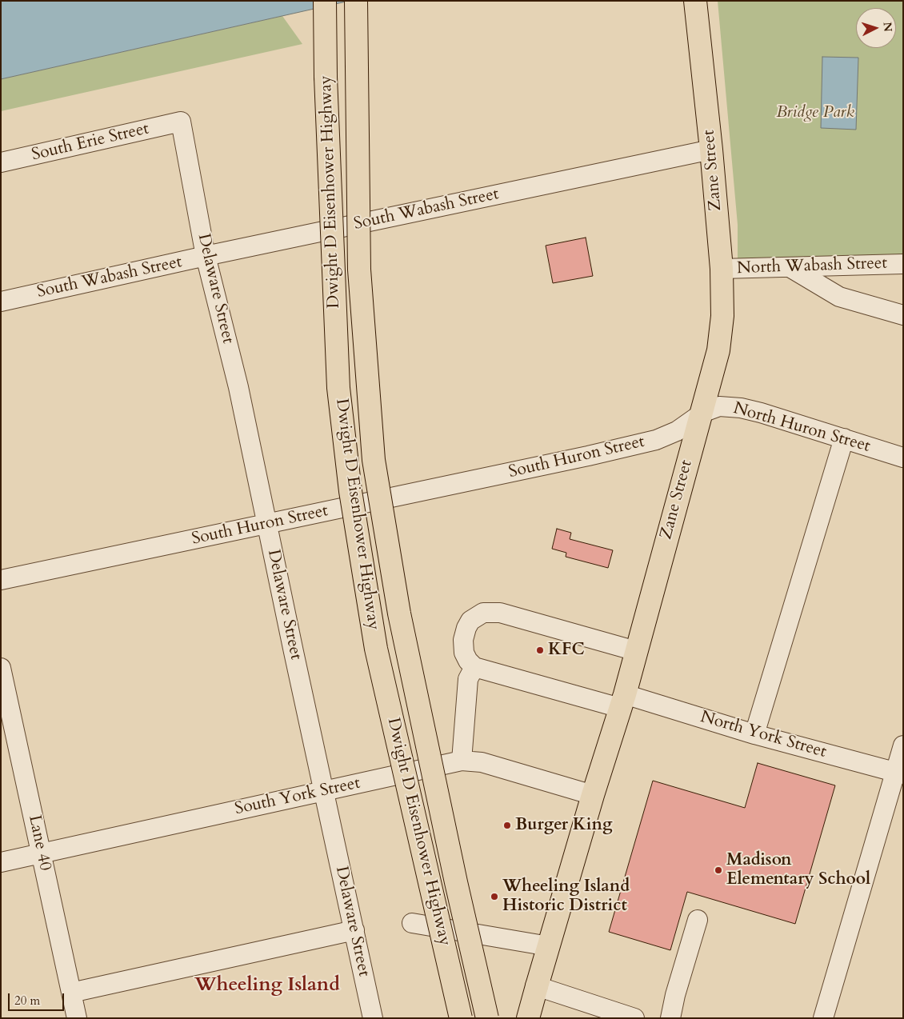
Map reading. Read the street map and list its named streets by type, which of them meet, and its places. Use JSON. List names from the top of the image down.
{
  "streets": {
    "main road": ["Zane Street", "Dwight D Eisenhower Highway"],
    "street": [
      "South Erie Street",
      "South Wabash Street",
      "North Wabash Street",
      "Delaware Street",
      "North Huron Street",
      "South Huron Street",
      "North York Street",
      "South York Street",
      "Lane 40"
    ]
  },
  "crossings": [
    ["South Erie Street", "Delaware Street"],
    ["Zane Street", "South Wabash Street"],
    ["Zane Street", "North Wabash Street"],
    ["Zane Street", "North Huron Street"],
    ["Zane Street", "South Huron Street"],
    ["Zane Street", "North York Street"],
    ["Zane Street", "South York Street"],
    ["South Wabash Street", "Delaware Street"],
    ["Delaware Street", "South Huron Street"],
    ["Delaware Street", "South York Street"],
    ["North Huron Street", "South Huron Street"],
    ["South York Street", "Lane 40"]
  ],
  "districts": ["Wheeling Island"],
  "parks": ["Bridge Park"],
  "places": [
    "KFC",
    "Burger King",
    "Madison Elementary School",
    "Wheeling Island Historic District"
  ],
  "scale_bar": "20 m",
  "north": "right"
}
